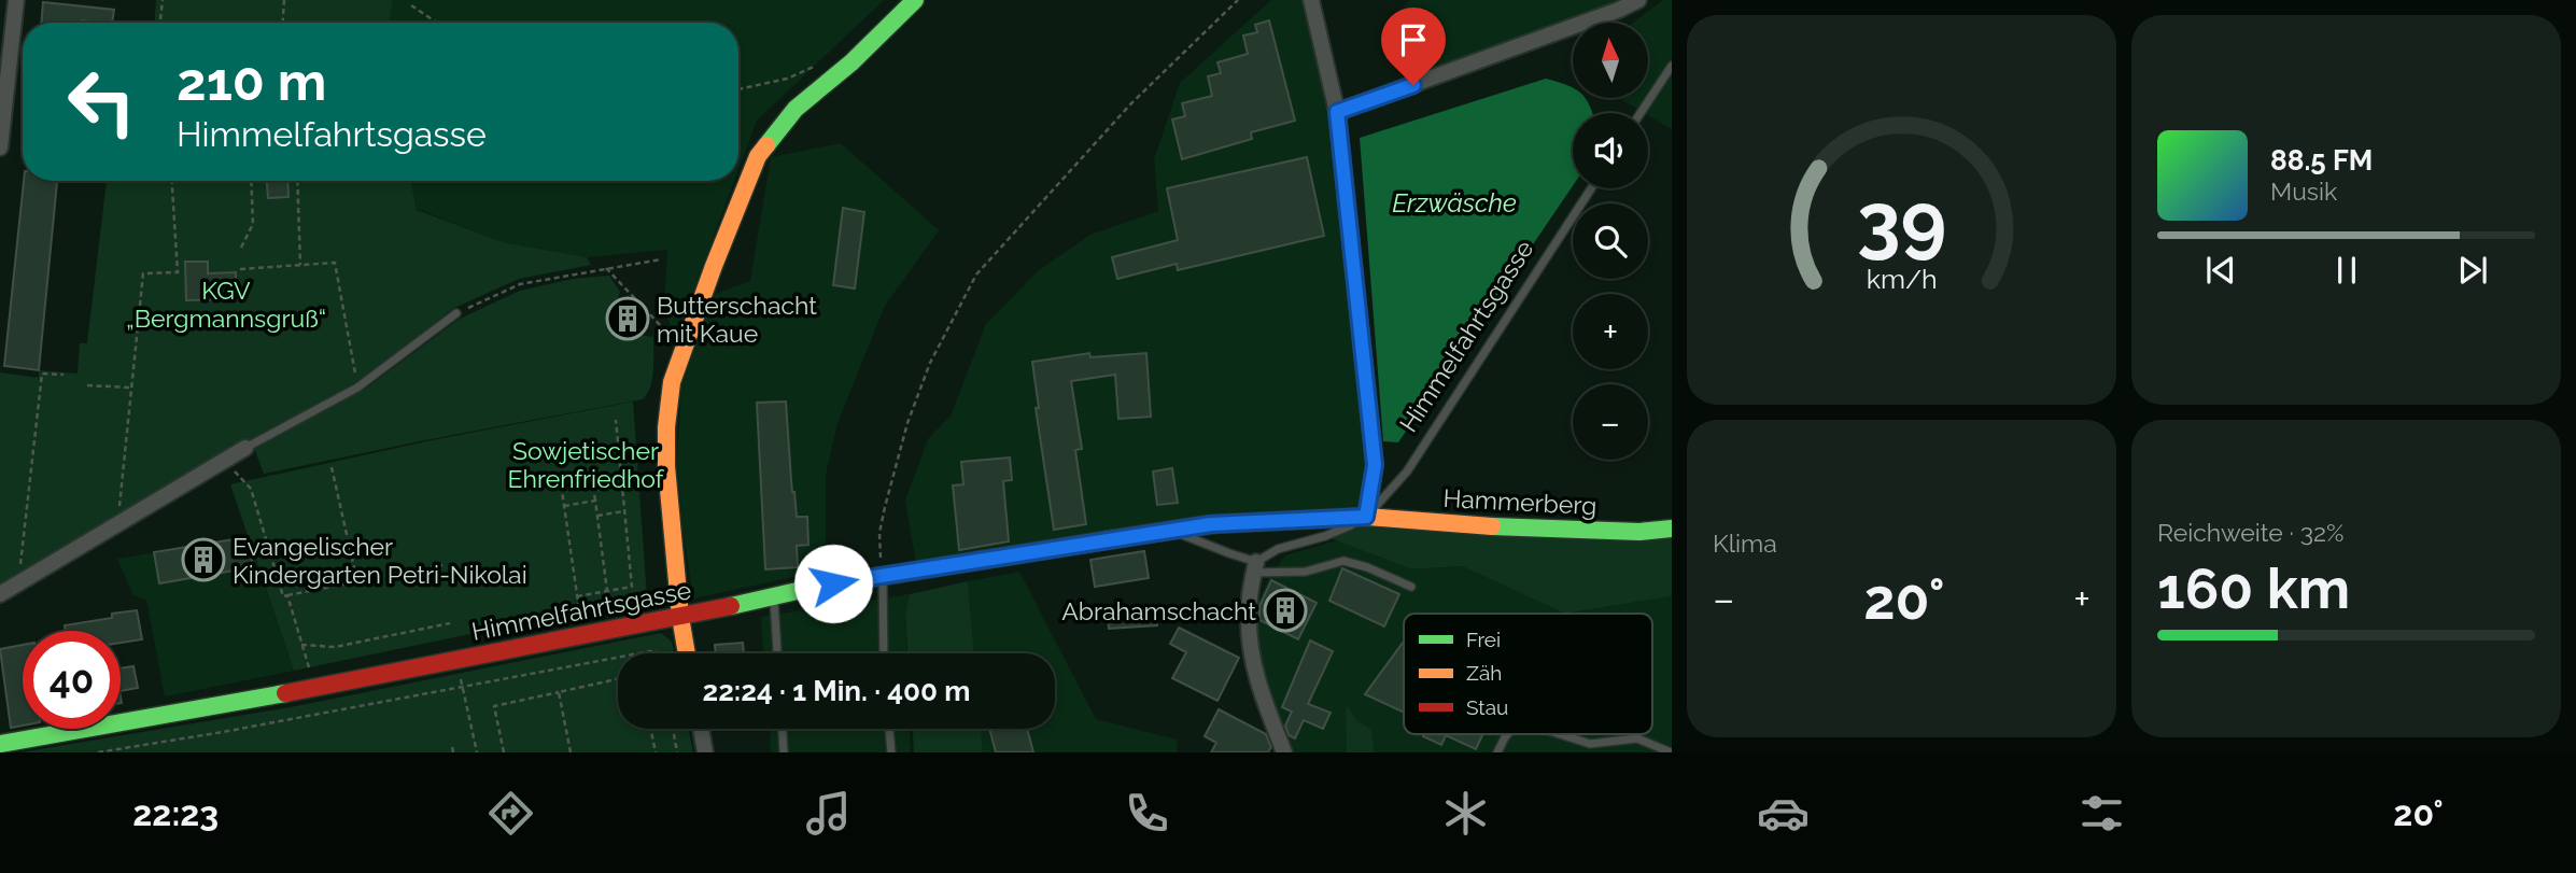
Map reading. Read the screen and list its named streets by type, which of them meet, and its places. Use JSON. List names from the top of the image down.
{
  "streets": {
    "street": ["Himmelfahrtsgasse", "Hammerberg"]
  },
  "crossings": [
    ["Himmelfahrtsgasse", "Hammerberg"]
  ],
  "water": ["Erzwäsche"],
  "parks": ["KGV „Bergmannsgruß“", "Sowjetischer Ehrenfriedhof"],
  "places": {
    "building": ["Butterschacht mit Kaue", "Evangelischer Kindergarten Petri-Nikolai", "Abrahamschacht"]
  },
  "legend": ["Frei", "Zäh", "Stau"],
  "north": "top",
  "page": {
    "map_buttons": ["+", "−"],
    "turn": ["210 m", "Himmelfahrtsgasse"],
    "song": ["88.5 FM", "Musik"],
    "tile": [
      "Klima",
      ["Reichweite · 32%", "160 km"]
    ],
    "heat": ["−", "20°", "+"],
    "limit": "40",
    "trip": "22:24 · 1 Min. · 400 m",
    "tabs": ["22:23", "20°"],
    "gauge": ["39", "km/h"]
  }
}
